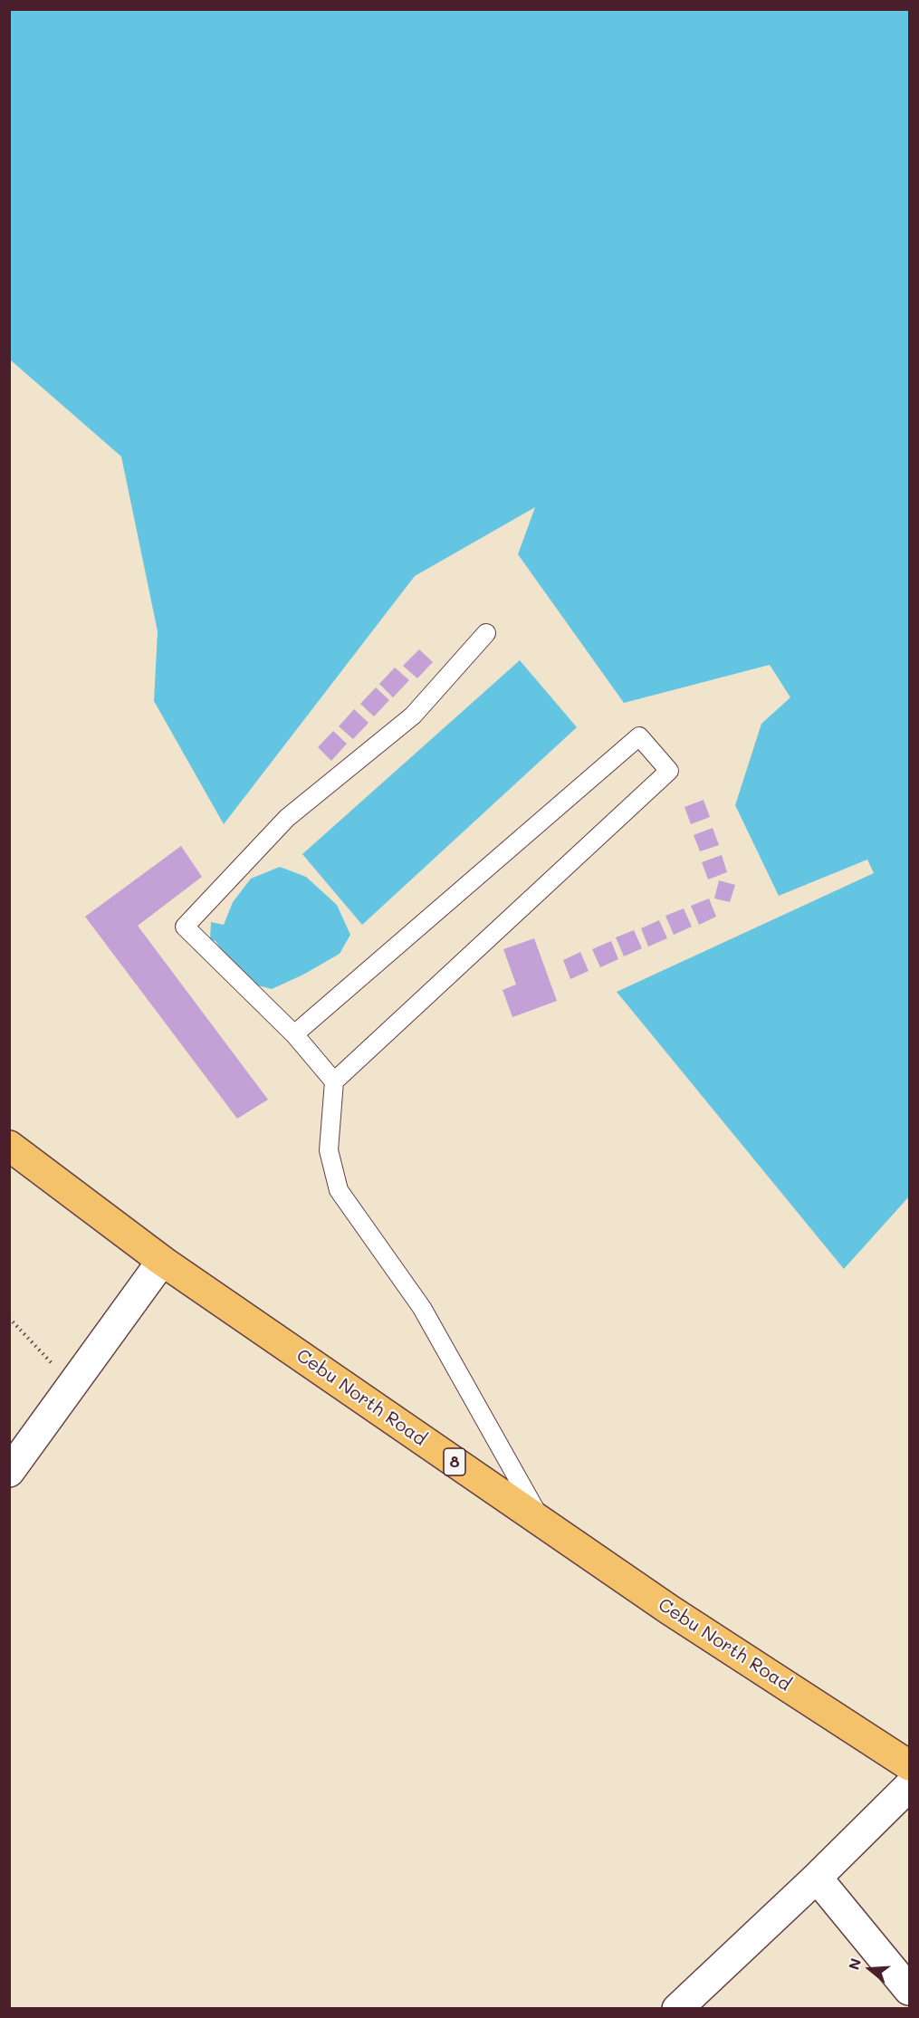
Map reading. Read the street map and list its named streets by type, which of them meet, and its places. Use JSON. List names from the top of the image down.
{
  "streets": {
    "highway": ["Cebu North Road", "8"]
  },
  "north": "left"
}
